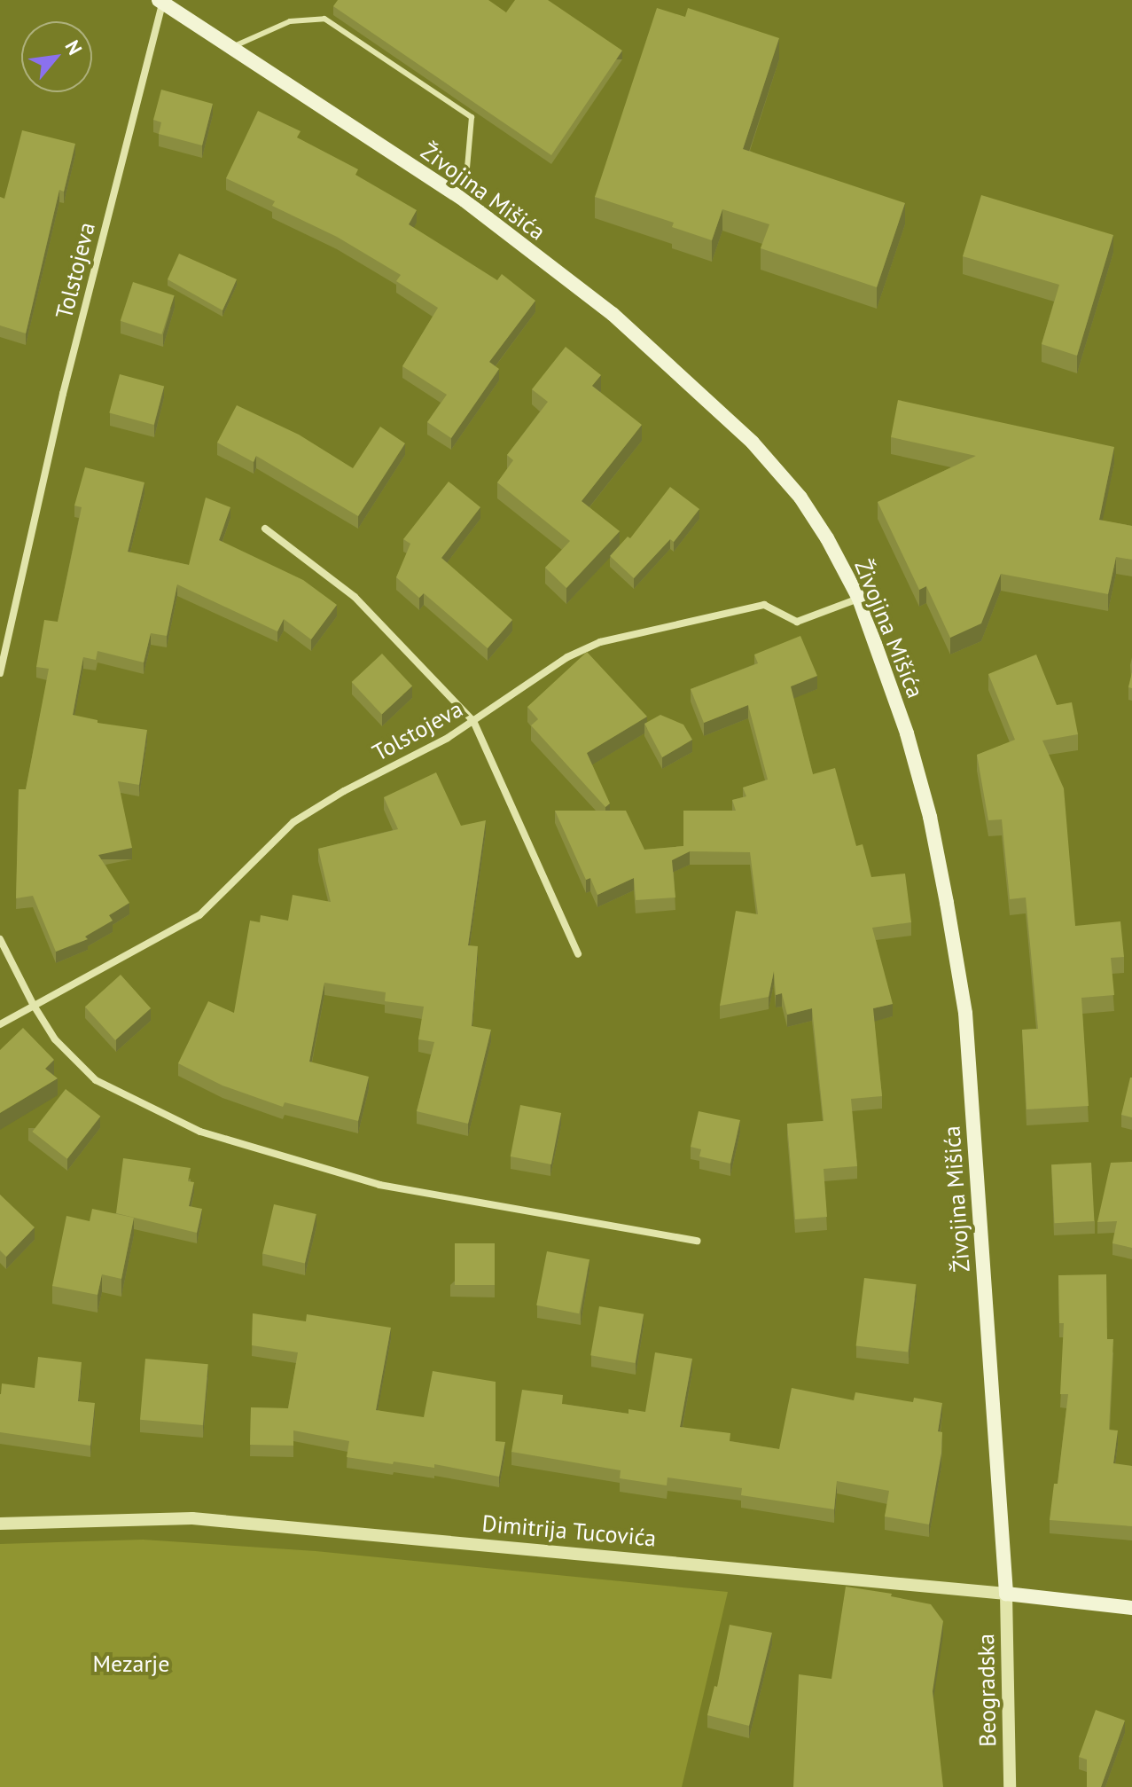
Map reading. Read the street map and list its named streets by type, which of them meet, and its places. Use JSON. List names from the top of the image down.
{
  "streets": {
    "main road": ["Živojina Mišića", "Dimitrija Tucovića"],
    "street": ["Tolstojeva", "Beogradska"]
  },
  "crossings": [
    ["Živojina Mišića", "Tolstojeva"],
    ["Živojina Mišića", "Dimitrija Tucovića"],
    ["Živojina Mišića", "Beogradska"],
    ["Dimitrija Tucovića", "Beogradska"]
  ],
  "parks": ["Mezarje"],
  "north": "top right"
}
